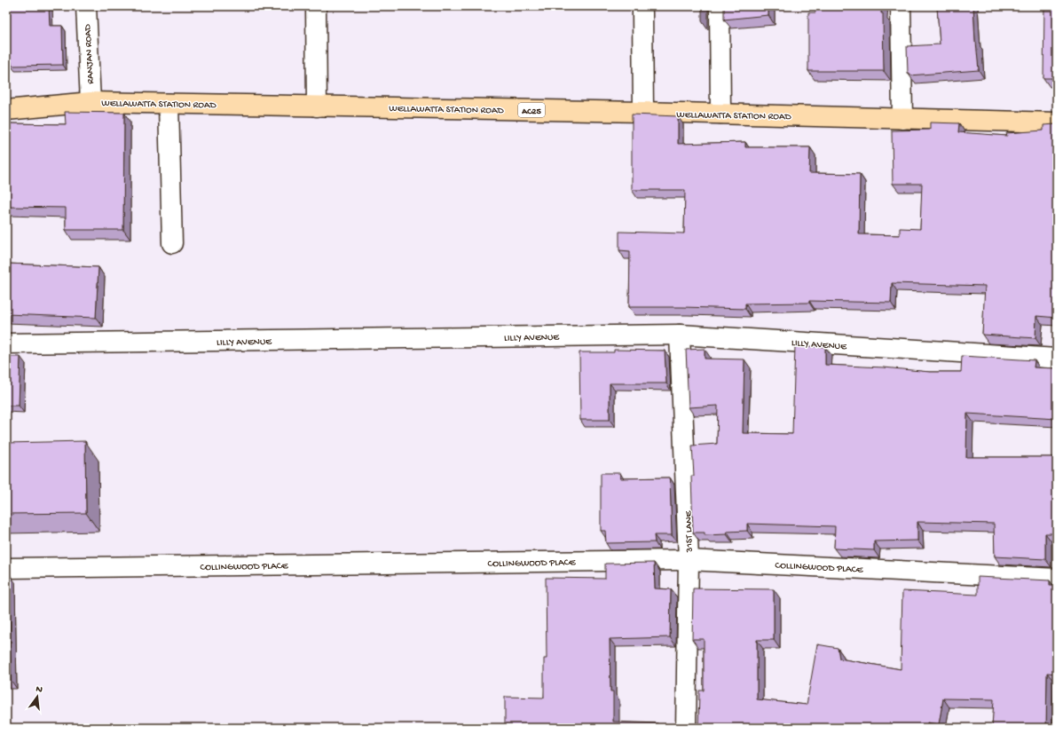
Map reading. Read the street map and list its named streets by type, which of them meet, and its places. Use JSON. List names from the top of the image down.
{
  "streets": {
    "main road": ["WELLAWATTA STATION ROAD", "AC25"],
    "street": [
      "RANJAN ROAD",
      "LILLY AVENUE",
      "31ST LANE",
      "COLLINGWOOD PLACE"
    ]
  },
  "crossings": [
    ["RANJAN ROAD", "WELLAWATTA STATION ROAD"],
    ["LILLY AVENUE", "31ST LANE"],
    ["31ST LANE", "COLLINGWOOD PLACE"]
  ],
  "north": "top"
}
